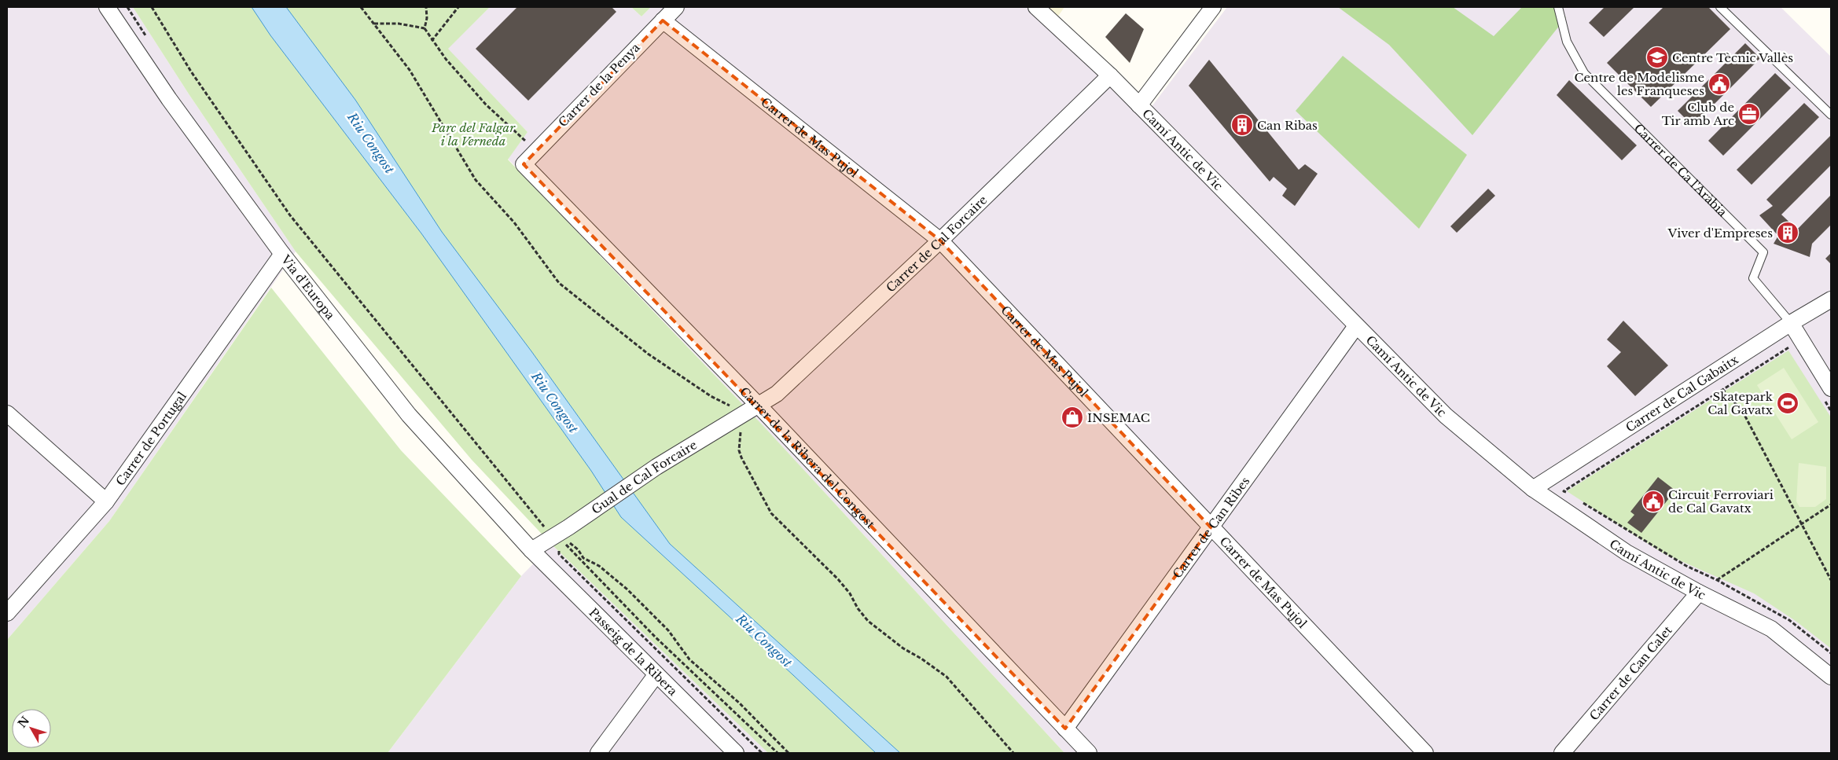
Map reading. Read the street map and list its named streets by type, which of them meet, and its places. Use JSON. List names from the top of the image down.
{
  "streets": {
    "street": [
      "Carrer de la Penya",
      "Carrer de Mas Pujol",
      "Camí Antic de Vic",
      "Carrer de Ca l'Aràbia",
      "Carrer de Cal Forcaire",
      "Via d'Europa",
      "Carrer de Cal Gabaitx",
      "Carrer de Portugal",
      "Carrer de la Ribera del Congost",
      "Gual de Cal Forcaire",
      "Carrer de Can Ribes",
      "Passeig de la Ribera",
      "Carrer de Can Calet"
    ]
  },
  "crossings": [
    ["Carrer de la Penya", "Carrer de Mas Pujol"],
    ["Carrer de la Penya", "Carrer de la Ribera del Congost"],
    ["Carrer de Mas Pujol", "Carrer de Cal Forcaire"],
    ["Carrer de Mas Pujol", "Carrer de Can Ribes"],
    ["Camí Antic de Vic", "Carrer de Cal Forcaire"],
    ["Camí Antic de Vic", "Carrer de Cal Gabaitx"],
    ["Camí Antic de Vic", "Carrer de Can Ribes"],
    ["Camí Antic de Vic", "Carrer de Can Calet"],
    ["Carrer de Ca l'Aràbia", "Carrer de Cal Gabaitx"],
    ["Carrer de Cal Forcaire", "Carrer de la Ribera del Congost"],
    ["Carrer de Cal Forcaire", "Gual de Cal Forcaire"],
    ["Via d'Europa", "Carrer de Portugal"],
    ["Via d'Europa", "Gual de Cal Forcaire"],
    ["Via d'Europa", "Passeig de la Ribera"],
    ["Carrer de la Ribera del Congost", "Gual de Cal Forcaire"],
    ["Carrer de la Ribera del Congost", "Carrer de Can Ribes"],
    ["Gual de Cal Forcaire", "Passeig de la Ribera"]
  ],
  "water": ["Riu Congost"],
  "parks": ["Parc del Falgar i la Verneda"],
  "places": {
    "school or university": ["Centre Tècnic Vallès"],
    "public building": ["Centre de Modelisme les Franqueses", "Circuit Ferroviari de Cal Gavatx"],
    "office": ["Club de Tir amb Arc"],
    "building": ["Can Ribas", "Viver d'Empreses"],
    "sports": ["Skatepark Cal Gavatx"],
    "shop": ["INSEMAC"]
  },
  "north": "top left"
}
